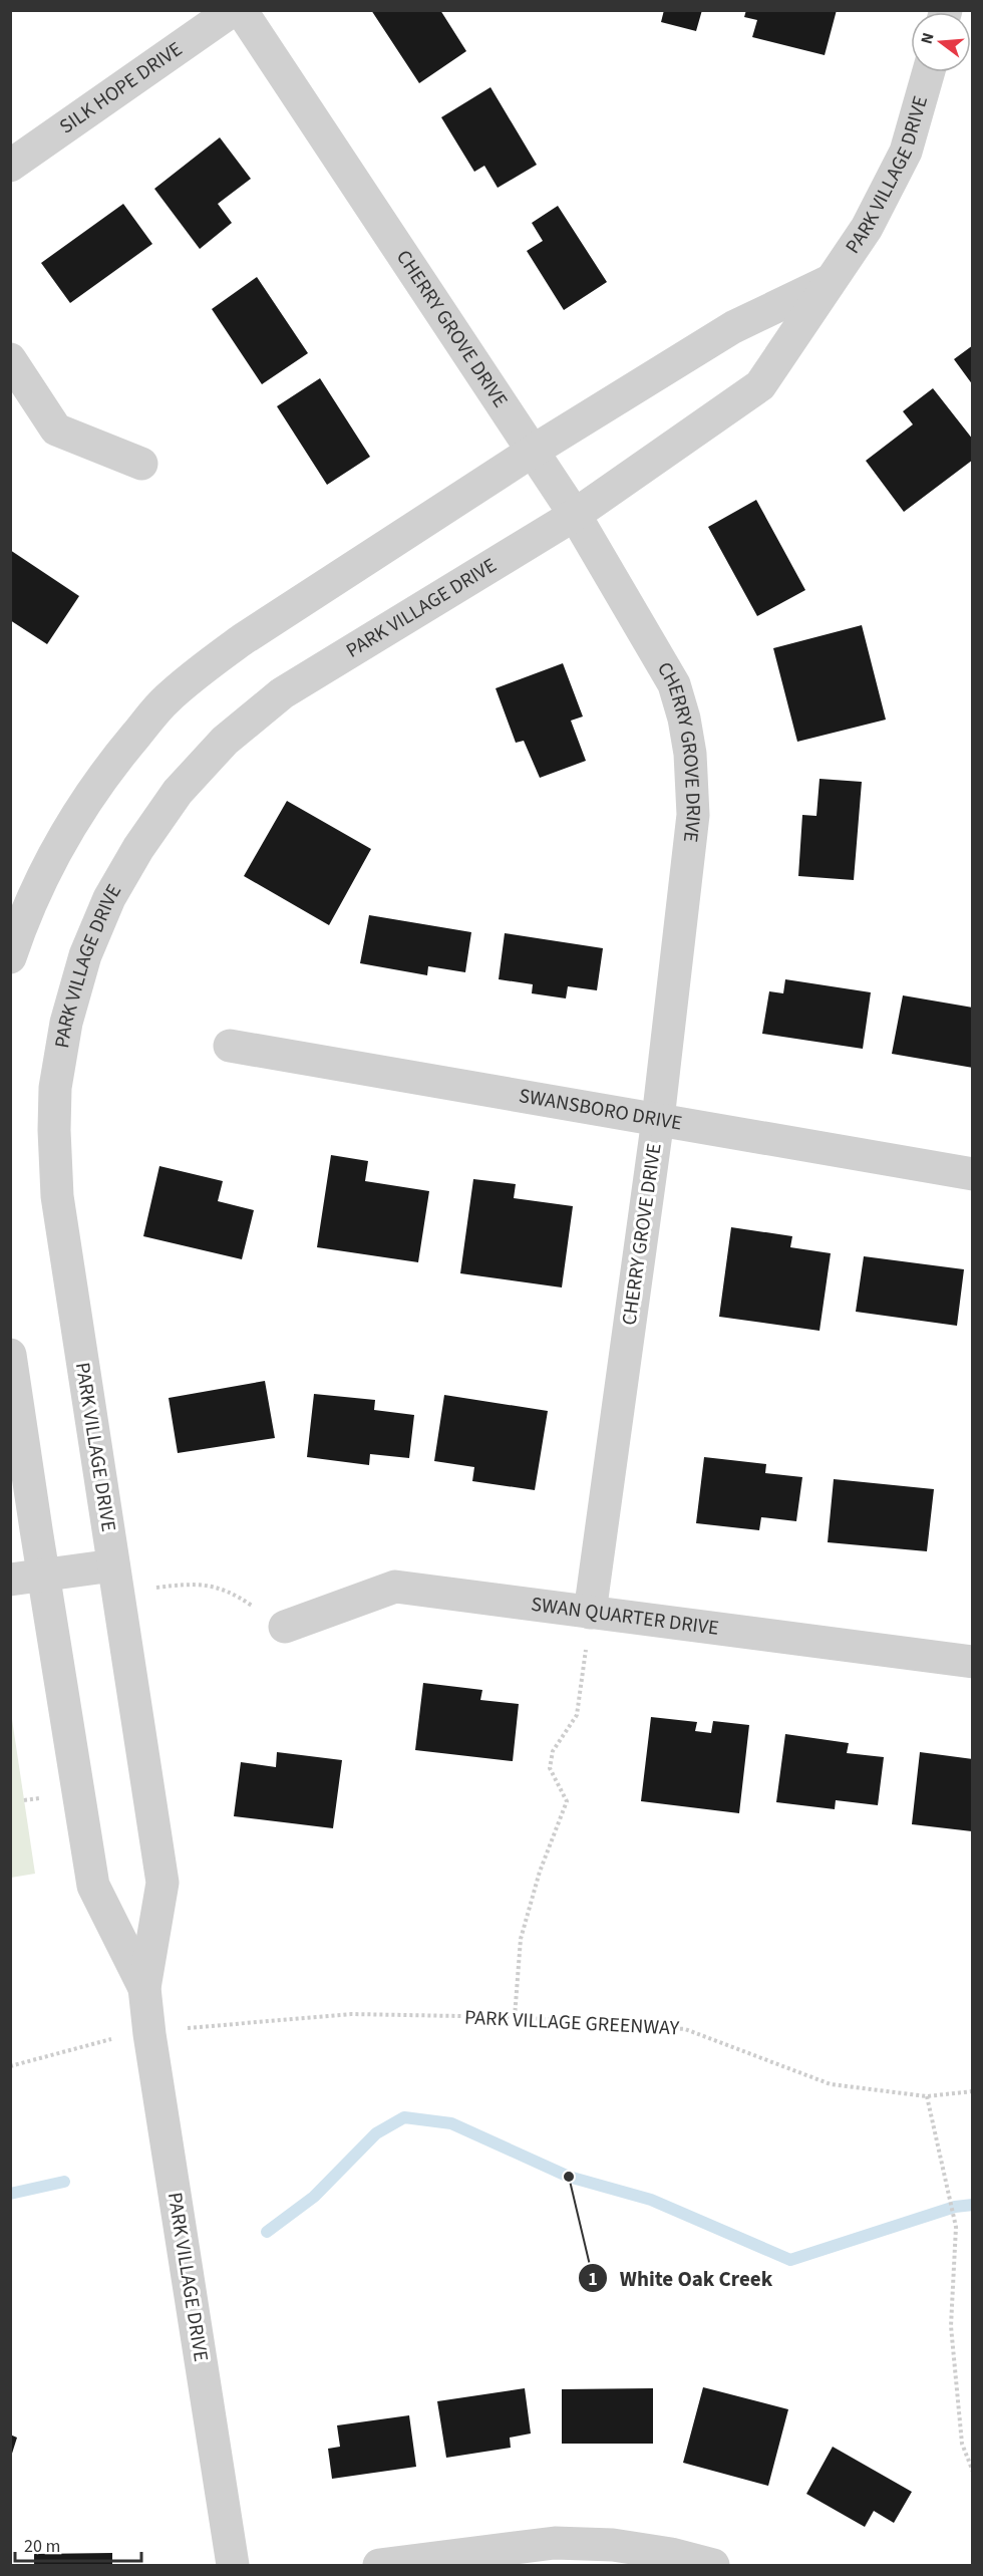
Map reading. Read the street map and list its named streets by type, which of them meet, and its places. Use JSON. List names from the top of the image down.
{
  "streets": {
    "street": [
      "SILK HOPE DRIVE",
      "PARK VILLAGE DRIVE",
      "CHERRY GROVE DRIVE",
      "SWANSBORO DRIVE",
      "SWAN QUARTER DRIVE"
    ],
    "path": ["PARK VILLAGE GREENWAY"]
  },
  "crossings": [
    ["PARK VILLAGE DRIVE", "CHERRY GROVE DRIVE"],
    ["CHERRY GROVE DRIVE", "SWANSBORO DRIVE"],
    ["CHERRY GROVE DRIVE", "SWAN QUARTER DRIVE"]
  ],
  "places": ["White Oak Creek"],
  "scale_bar": "20 m",
  "north": "left"
}
